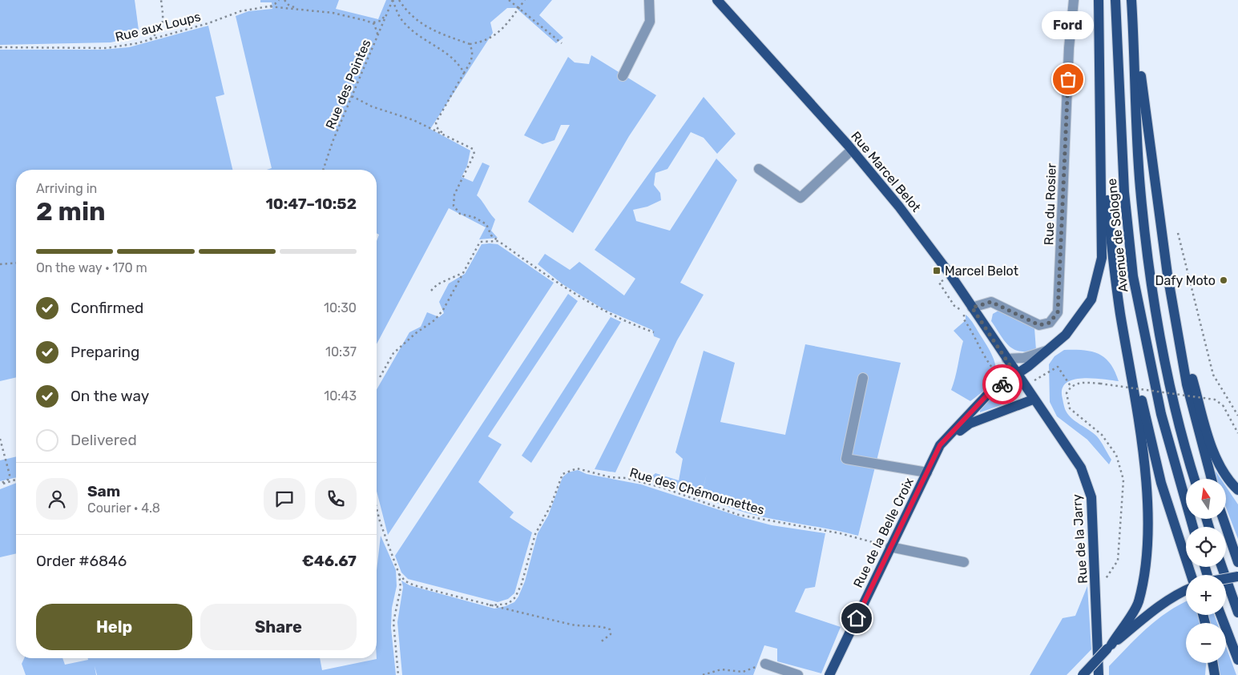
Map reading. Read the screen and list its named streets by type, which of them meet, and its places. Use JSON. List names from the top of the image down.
{
  "streets": {
    "main road": [
      "Rue Marcel Belot",
      "Avenue de Sologne",
      "Rue de la Belle Croix",
      "Rue de la Jarry"
    ],
    "street": ["Rue du Rosier"],
    "path": ["Rue aux Loups", "Rue des Pointes", "Rue des Chémounettes"]
  },
  "crossings": [
    ["Rue Marcel Belot", "Rue du Rosier"],
    ["Rue Marcel Belot", "Rue de la Belle Croix"],
    ["Rue Marcel Belot", "Rue de la Jarry"],
    ["Rue des Chémounettes", "Rue de la Belle Croix"],
    ["Rue de la Belle Croix", "Rue de la Jarry"]
  ],
  "places": {
    "other": ["Ford", "Dafy Moto"],
    "transit": ["Marcel Belot"]
  },
  "north": "top",
  "page": {
    "bubble": "Ford",
    "heading": ["2 min", "Arriving in", "10:47–10:52"],
    "panel": [
      "Sam",
      "Courier · 4.8",
      "Order #6846",
      "€46.67"
    ],
    "bar": "On the way · 170 m",
    "list": [
      ["Confirmed", "10:30"],
      ["Preparing", "10:37"],
      ["On the way", "10:43"],
      "Delivered"
    ],
    "map_buttons": ["+", "−"],
    "buttons": ["Help", "Share"]
  }
}
